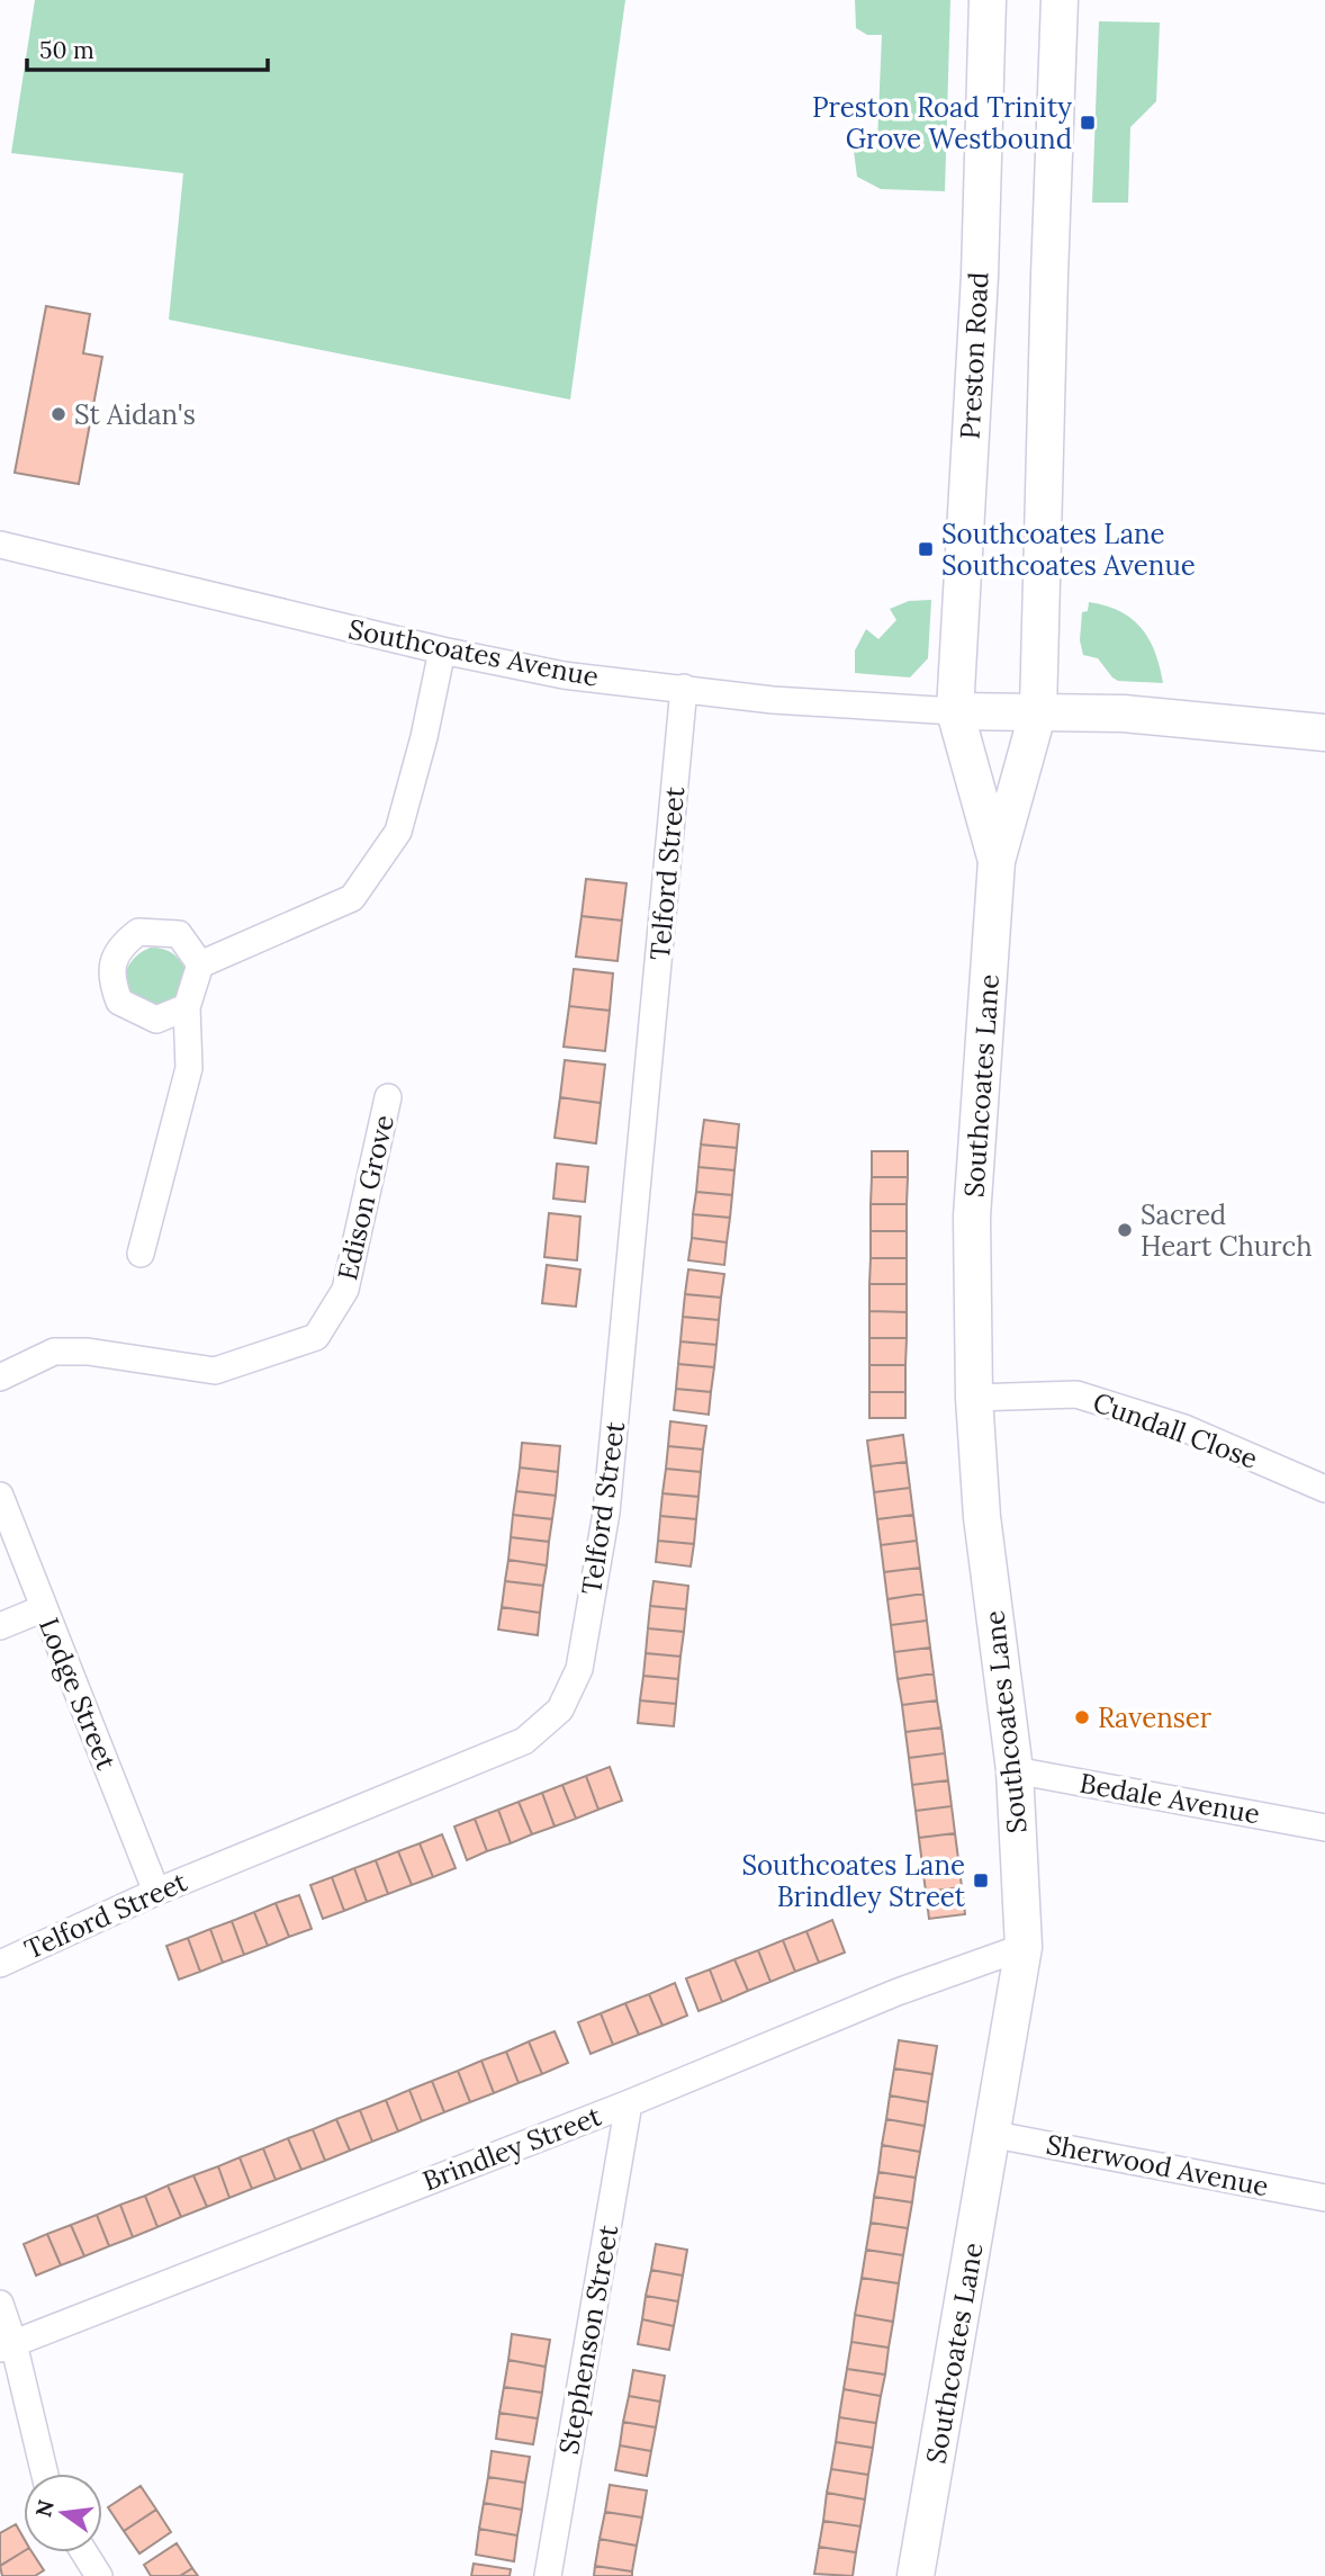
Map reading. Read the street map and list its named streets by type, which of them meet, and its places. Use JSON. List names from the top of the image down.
{
  "streets": {
    "street": [
      "Preston Road",
      "Southcoates Avenue",
      "Telford Street",
      "Southcoates Lane",
      "Edison Grove",
      "Cundall Close",
      "Lodge Street",
      "Bedale Avenue",
      "Brindley Street",
      "Sherwood Avenue",
      "Stephenson Street"
    ]
  },
  "crossings": [
    ["Preston Road", "Southcoates Avenue"],
    ["Preston Road", "Southcoates Lane"],
    ["Southcoates Avenue", "Telford Street"],
    ["Southcoates Avenue", "Southcoates Lane"],
    ["Telford Street", "Lodge Street"],
    ["Southcoates Lane", "Cundall Close"],
    ["Southcoates Lane", "Bedale Avenue"],
    ["Southcoates Lane", "Brindley Street"],
    ["Southcoates Lane", "Sherwood Avenue"],
    ["Brindley Street", "Stephenson Street"]
  ],
  "places": {
    "transit": ["Preston Road Trinity Grove Westbound", "Southcoates Lane Southcoates Avenue", "Southcoates Lane Brindley Street"],
    "other": ["St Aidan's", "Sacred Heart Church", "Ravenser"]
  },
  "scale_bar": "50 m",
  "north": "left"
}
